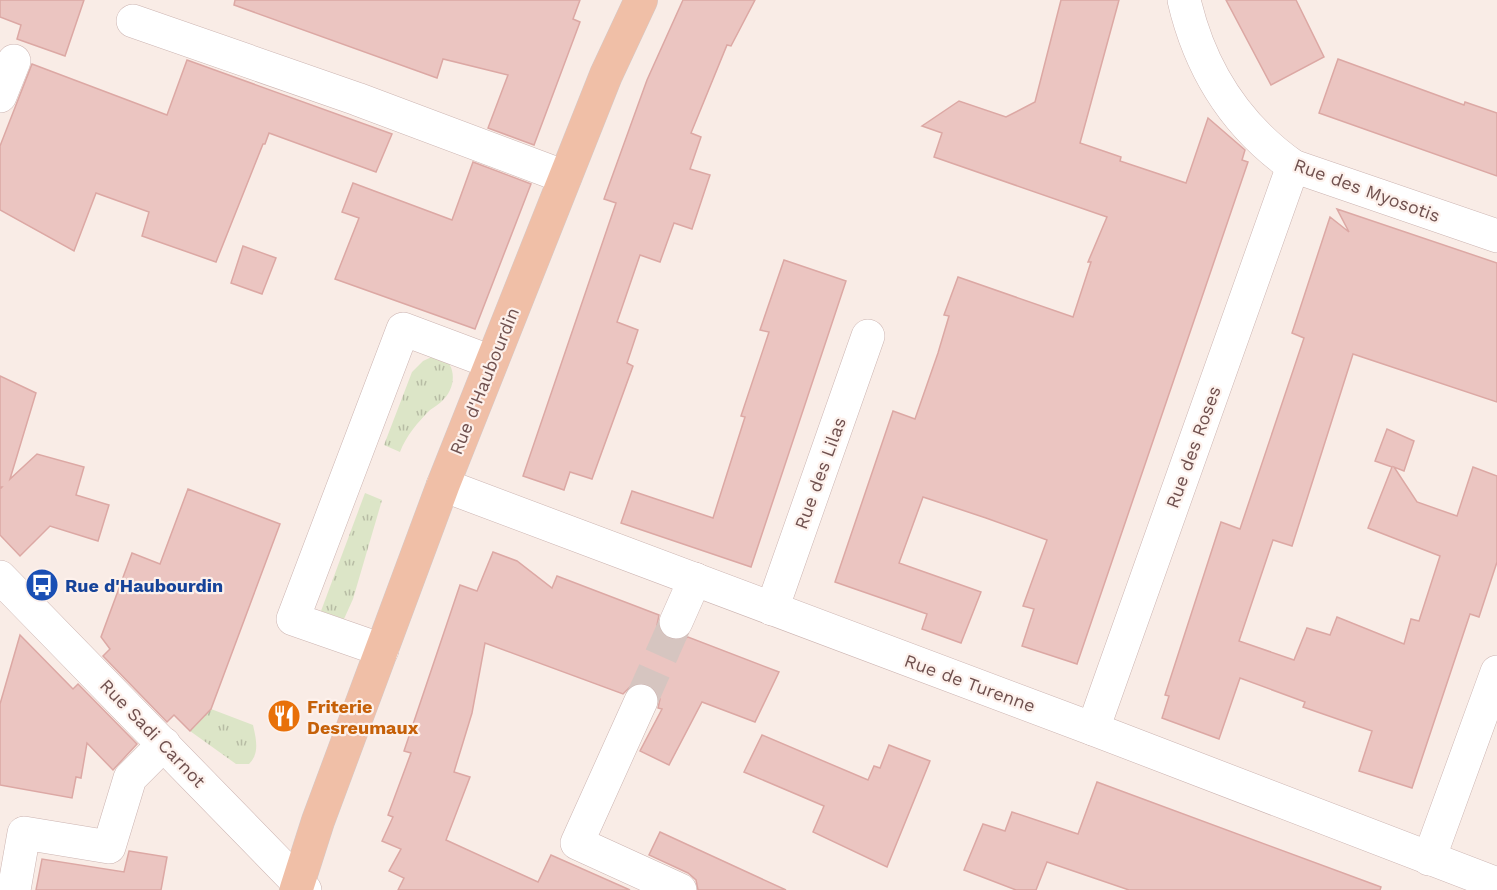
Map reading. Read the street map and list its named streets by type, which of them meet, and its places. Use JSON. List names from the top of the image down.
{
  "streets": {
    "main road": ["Rue d'Haubourdin"],
    "street": [
      "Rue des Myosotis",
      "Rue des Roses",
      "Rue des Lilas",
      "Rue de Turenne",
      "Rue Sadi Carnot"
    ]
  },
  "crossings": [
    ["Rue des Myosotis", "Rue des Roses"],
    ["Rue d'Haubourdin", "Rue de Turenne"],
    ["Rue d'Haubourdin", "Rue Sadi Carnot"],
    ["Rue des Roses", "Rue de Turenne"],
    ["Rue des Lilas", "Rue de Turenne"]
  ],
  "places": {
    "bus stop": ["Rue d'Haubourdin"],
    "restaurant": ["Friterie Desreumaux"]
  }
}
